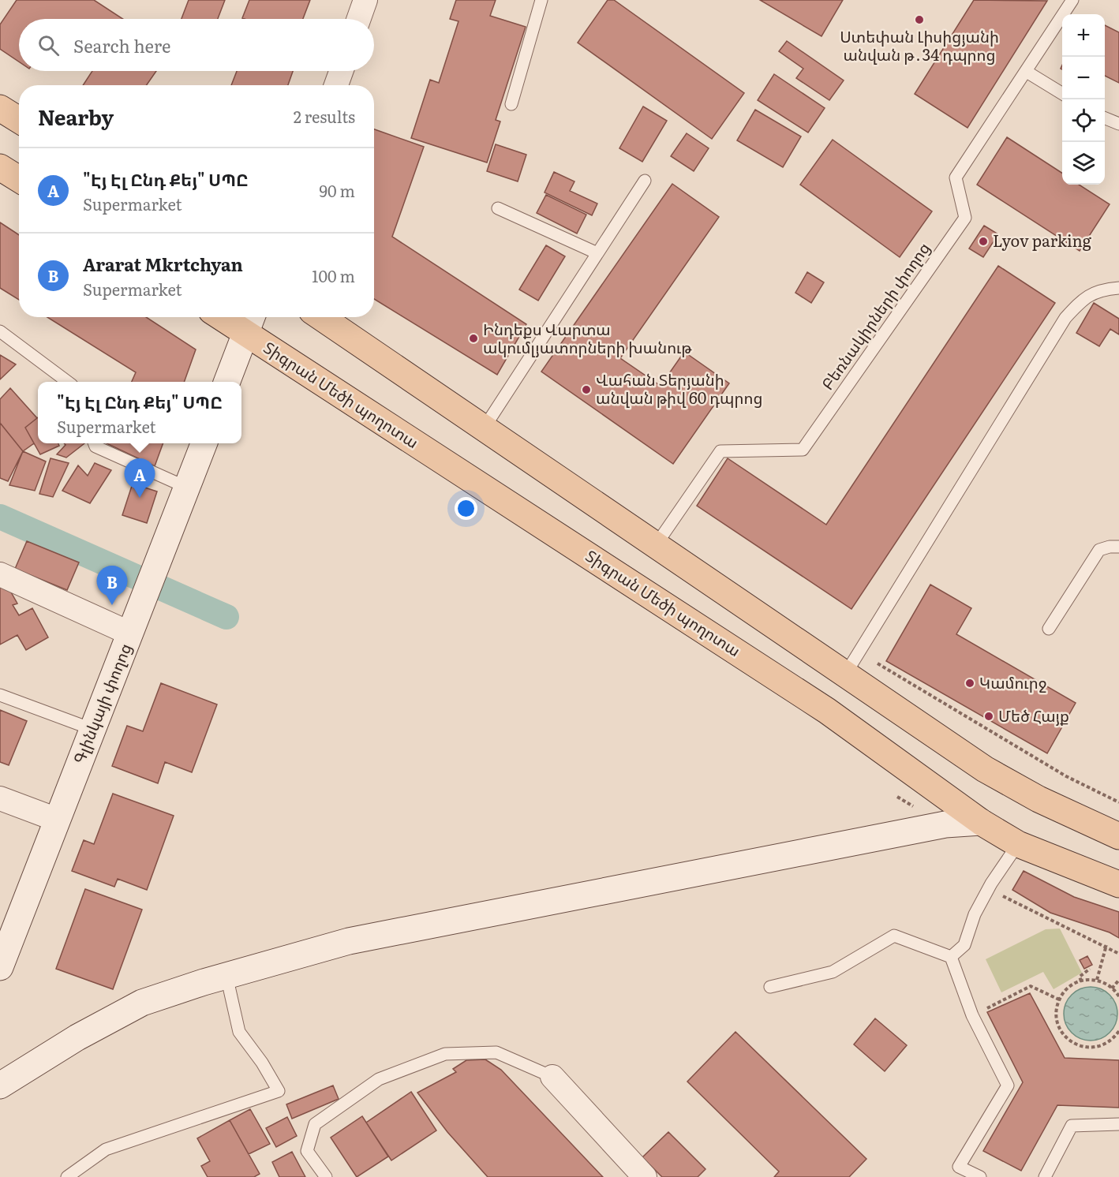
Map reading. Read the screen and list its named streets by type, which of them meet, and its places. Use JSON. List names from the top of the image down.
{
  "streets": {
    "main road": ["Տիգրան Մեծի պողոտա", "Գլինկայի փողոց"],
    "lane": ["Բեռնակիրների փողոց"]
  },
  "places": [
    "Ստեփան Լիսիցյանի անվան թ․34 դպրոց",
    "Lyov parking",
    "Ինդեքս Վարտա ակումլյատորների խանութ",
    "Վահան Տերյանի անվան թիվ 60 դպրոց",
    "Կամուրջ",
    "Մեծ Հայք"
  ],
  "page": {
    "map_buttons": ["+", "−"],
    "search": "Search here",
    "heading": ["Nearby", "2 results"],
    "list": [
      {
        "mark": "A",
        "name": "\"Էյ Էլ Ընդ Քեյ\" ՍՊԸ",
        "note": "Supermarket",
        "value": "90 m"
      },
      {
        "mark": "B",
        "name": "Ararat Mkrtchyan",
        "note": "Supermarket",
        "value": "100 m"
      }
    ],
    "popup": ["\"Էյ Էլ Ընդ Քեյ\" ՍՊԸ", "Supermarket"],
    "pins": ["A", "B"]
  }
}
